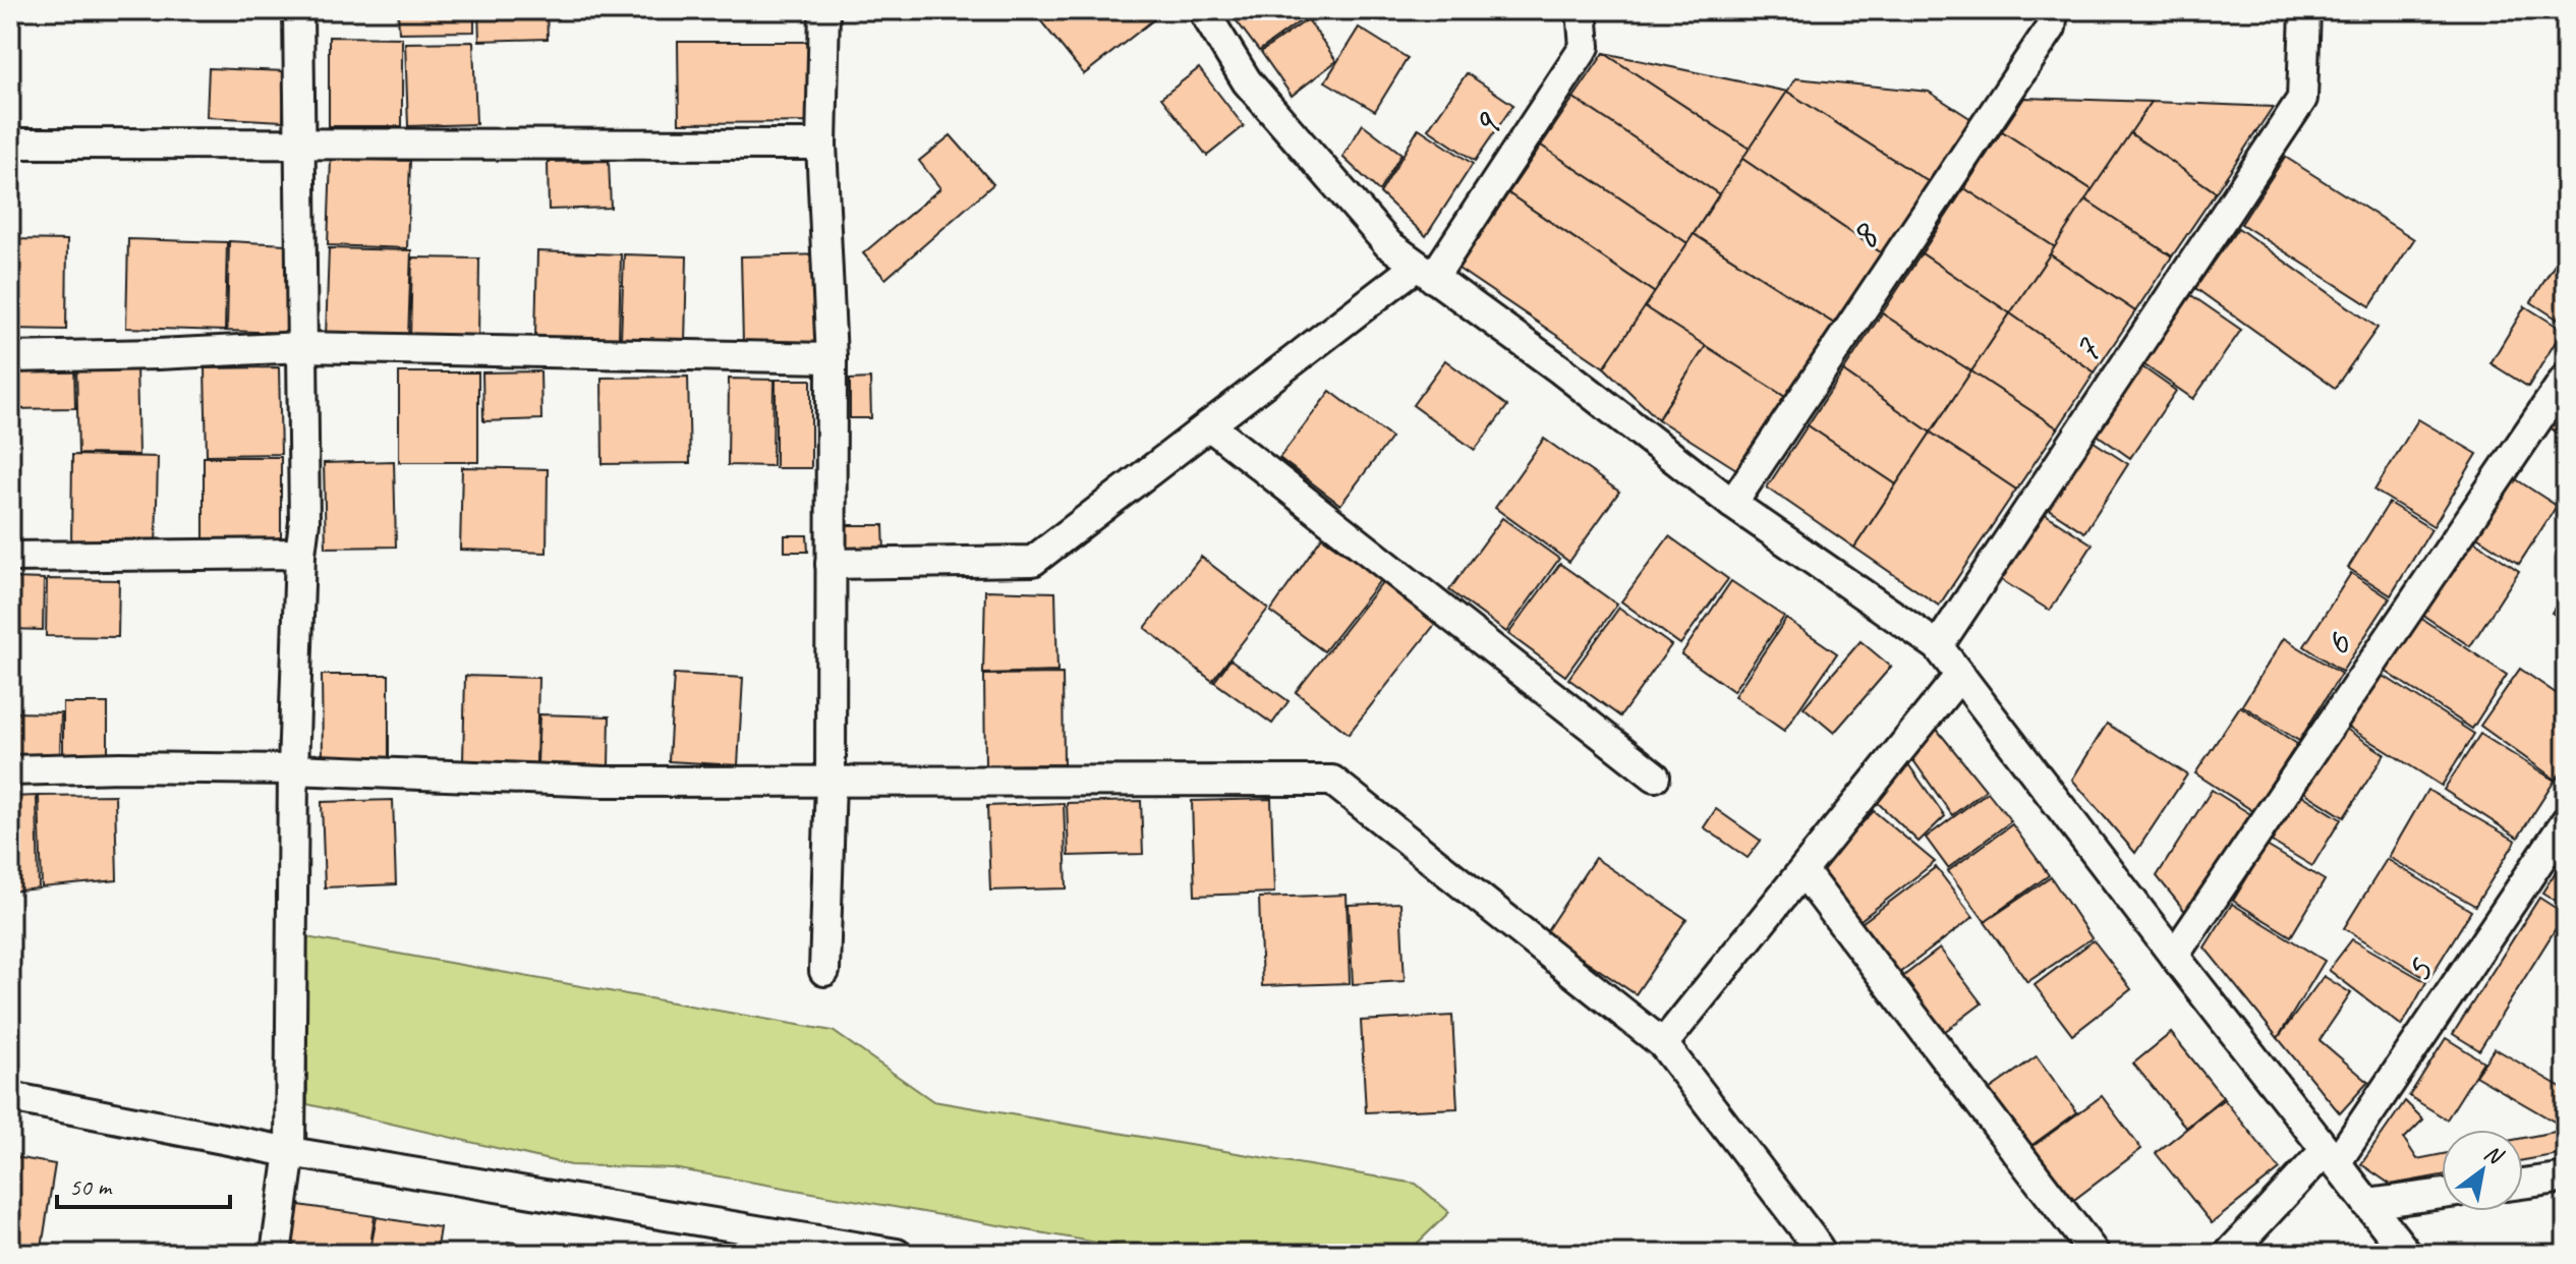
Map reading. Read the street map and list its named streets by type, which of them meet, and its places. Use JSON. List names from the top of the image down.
{
  "streets": {
    "street": [
      "9",
      "8",
      "7",
      "6",
      "5"
    ]
  },
  "scale_bar": "50 m",
  "north": "top right"
}
